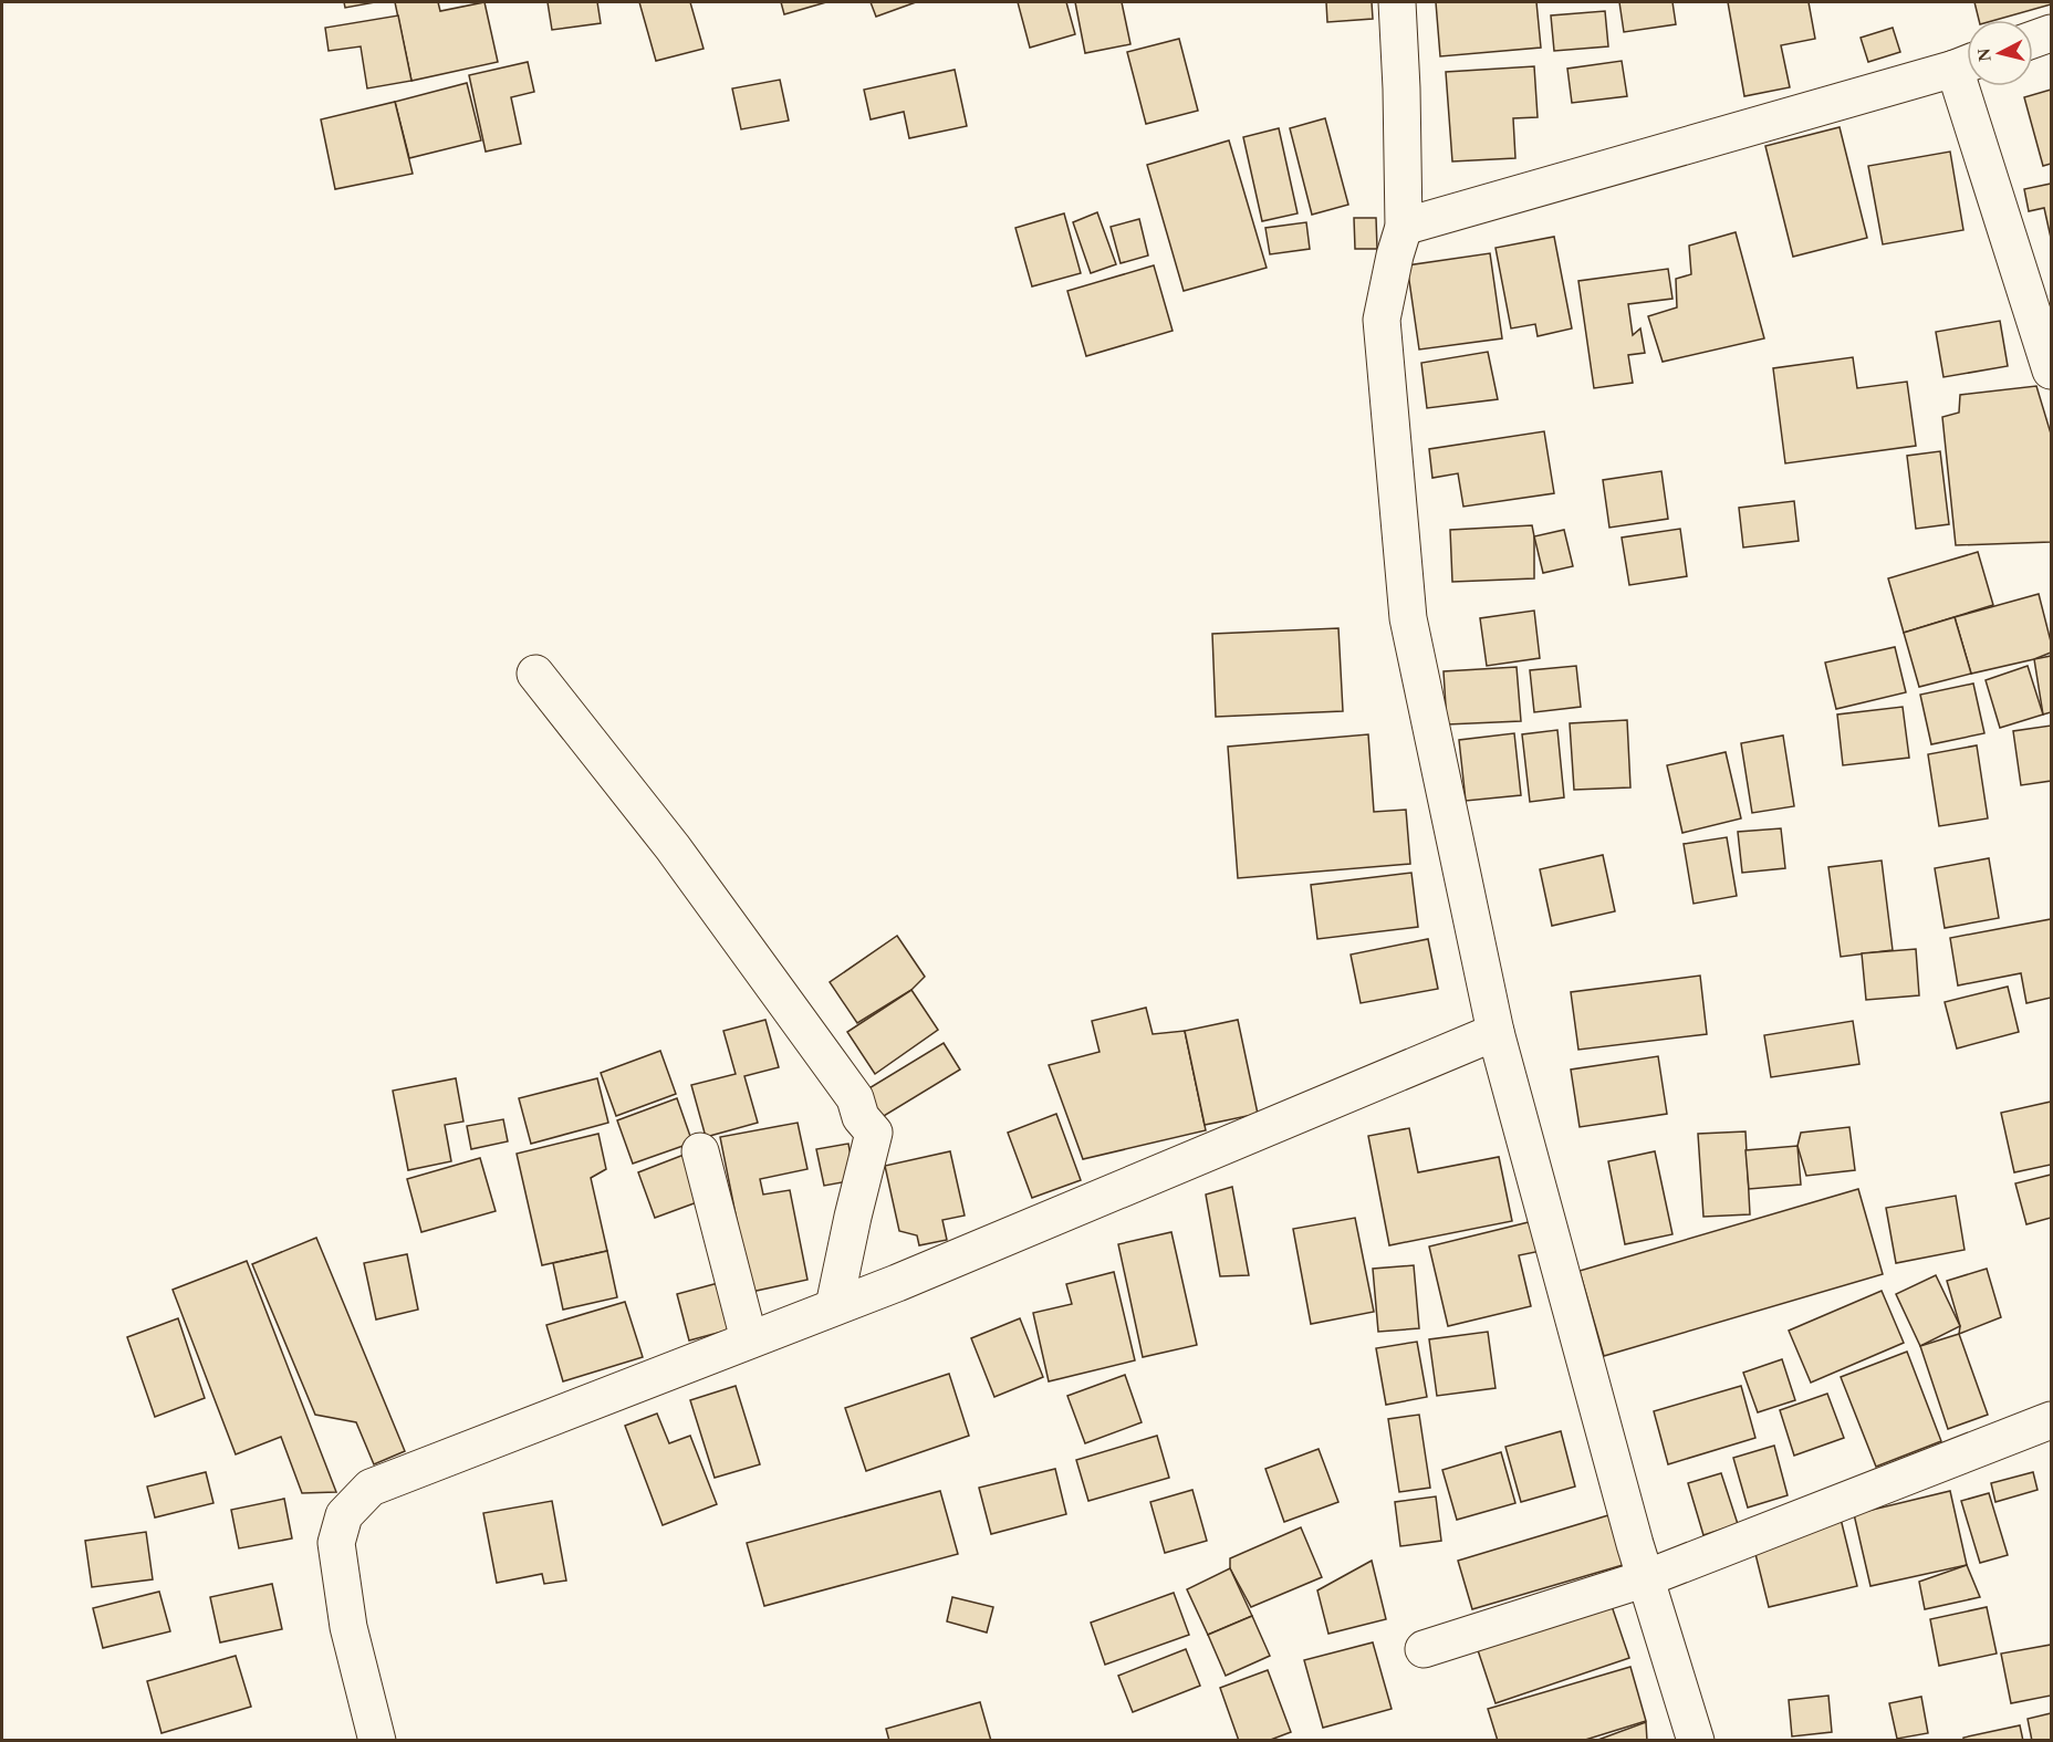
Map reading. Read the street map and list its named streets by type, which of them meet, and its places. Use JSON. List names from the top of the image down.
{
  "north": "left"
}
